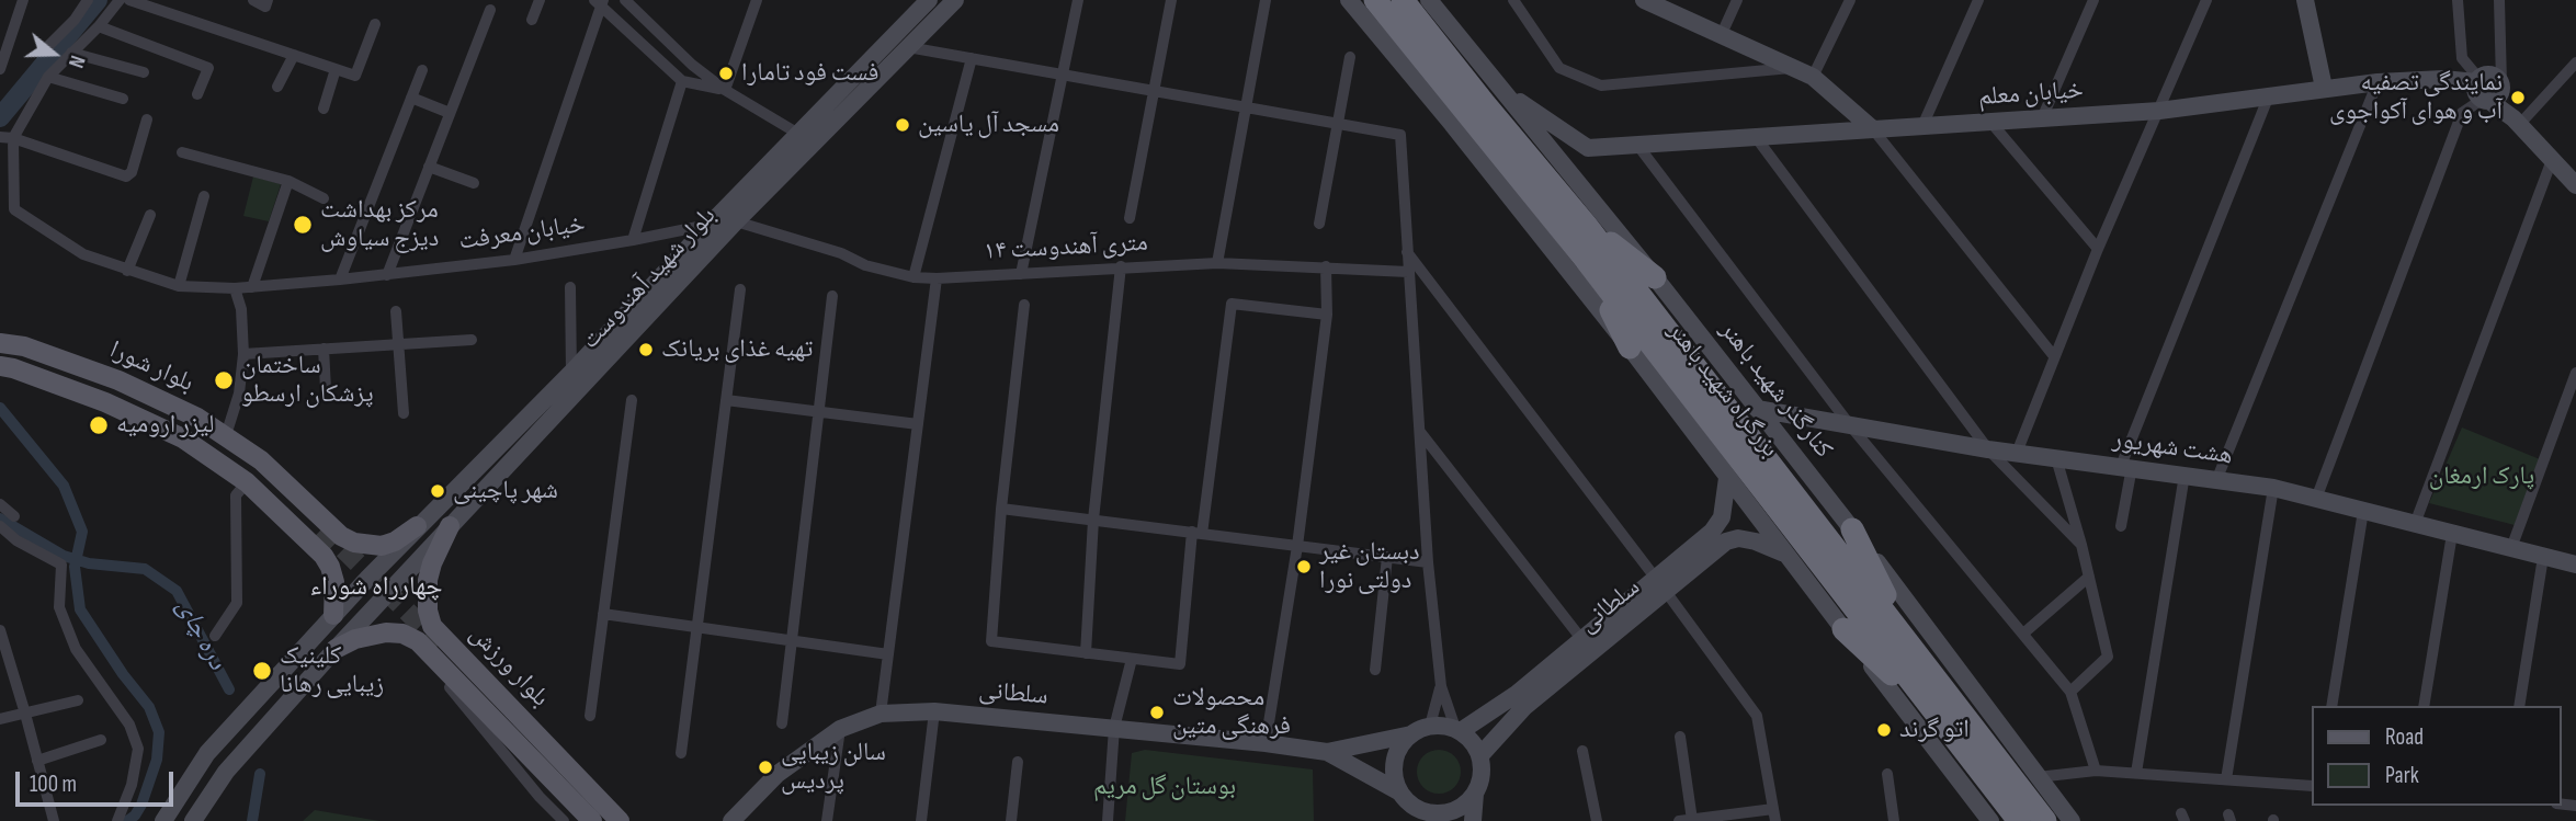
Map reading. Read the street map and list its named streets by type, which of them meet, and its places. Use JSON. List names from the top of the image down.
{
  "streets": {
    "highway": ["بزرگراه شهید باهنر"],
    "main road": [
      "خیابان معلم",
      "بلوار شهید آهندوست",
      "بلوار شورا",
      "کنارگذر شهید باهنر",
      "هشت شهریور",
      "سلطانی",
      "بلوار ورزش"
    ],
    "street": ["خیابان معرفت", "۱۴ متری آهندوست"]
  },
  "crossings": [
    ["خیابان معرفت", "بلوار شهید آهندوست"],
    ["۱۴ متری آهندوست", "بلوار شهید آهندوست"],
    ["بلوار شهید آهندوست", "بلوار شورا"],
    ["بلوار شهید آهندوست", "بلوار ورزش"],
    ["کنارگذر شهید باهنر", "هشت شهریور"]
  ],
  "districts": ["چهارراه شوراء"],
  "water": ["دره چای"],
  "parks": ["پارک ارمغان", "بوستان گل مریم"],
  "places": [
    "فست فود تامارا",
    "نمایندگی تصفیه آب و هوای آکواجوی",
    "مسجد آل یاسین",
    "مرکز بهداشت دیزج سیاوش",
    "تهیه غذای بریانک",
    "ساختمان پزشکان ارسطو",
    "لیزر ارومیه",
    "شهر پاچینی",
    "دبستان غیر دولتی نورا",
    "کلینیک زیبایی رهانا",
    "محصولات فرهنگی متین",
    "اتو گرند",
    "سالن زیبایی پردیس"
  ],
  "legend": ["Road", "Park"],
  "scale_bar": "100 m",
  "north": "right"
}
